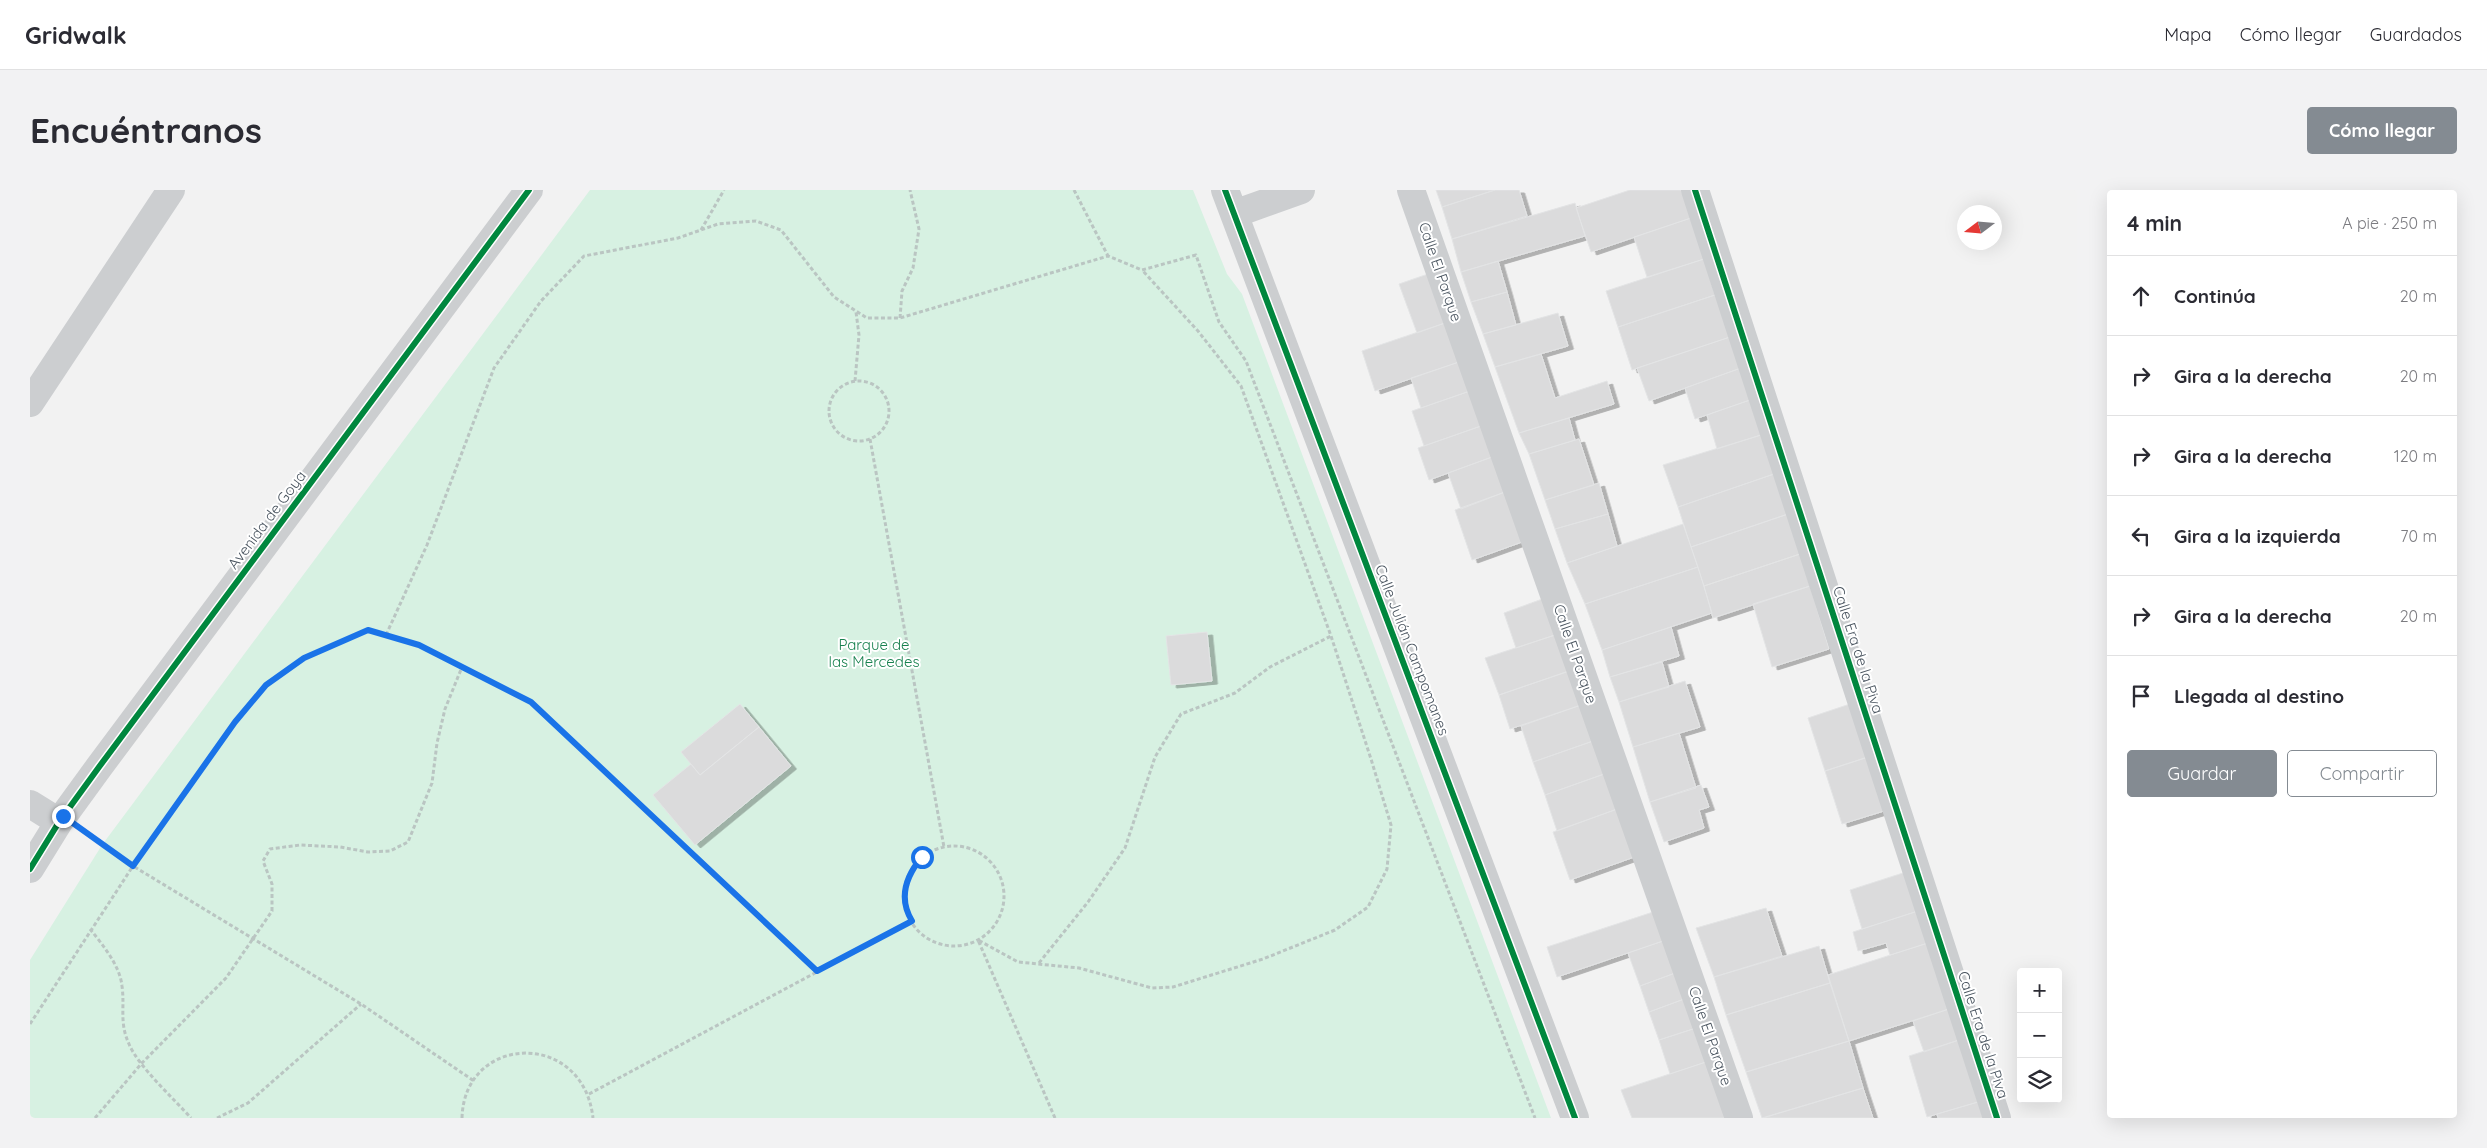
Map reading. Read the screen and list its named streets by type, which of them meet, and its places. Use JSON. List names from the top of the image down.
{
  "streets": {
    "street": [
      "Calle El Parque",
      "Avenida de Goya",
      "Calle Julián Campomanes",
      "Calle Era de la Piva"
    ]
  },
  "parks": ["Parque de las Mercedes"],
  "north": "left",
  "page": {
    "header": "Gridwalk",
    "nav": ["Mapa", "Cómo llegar", "Guardados"],
    "buttons": [
      "Cómo llegar",
      ["Guardar", "Compartir"]
    ],
    "title": "Encuéntranos",
    "heading": ["4 min", "A pie · 250 m"],
    "list": [
      ["Continúa", "20 m"],
      ["Gira a la derecha", "20 m"],
      ["Gira a la derecha", "120 m"],
      ["Gira a la izquierda", "70 m"],
      ["Gira a la derecha", "20 m"],
      "Llegada al destino"
    ],
    "map_buttons": ["+", "−"]
  }
}
